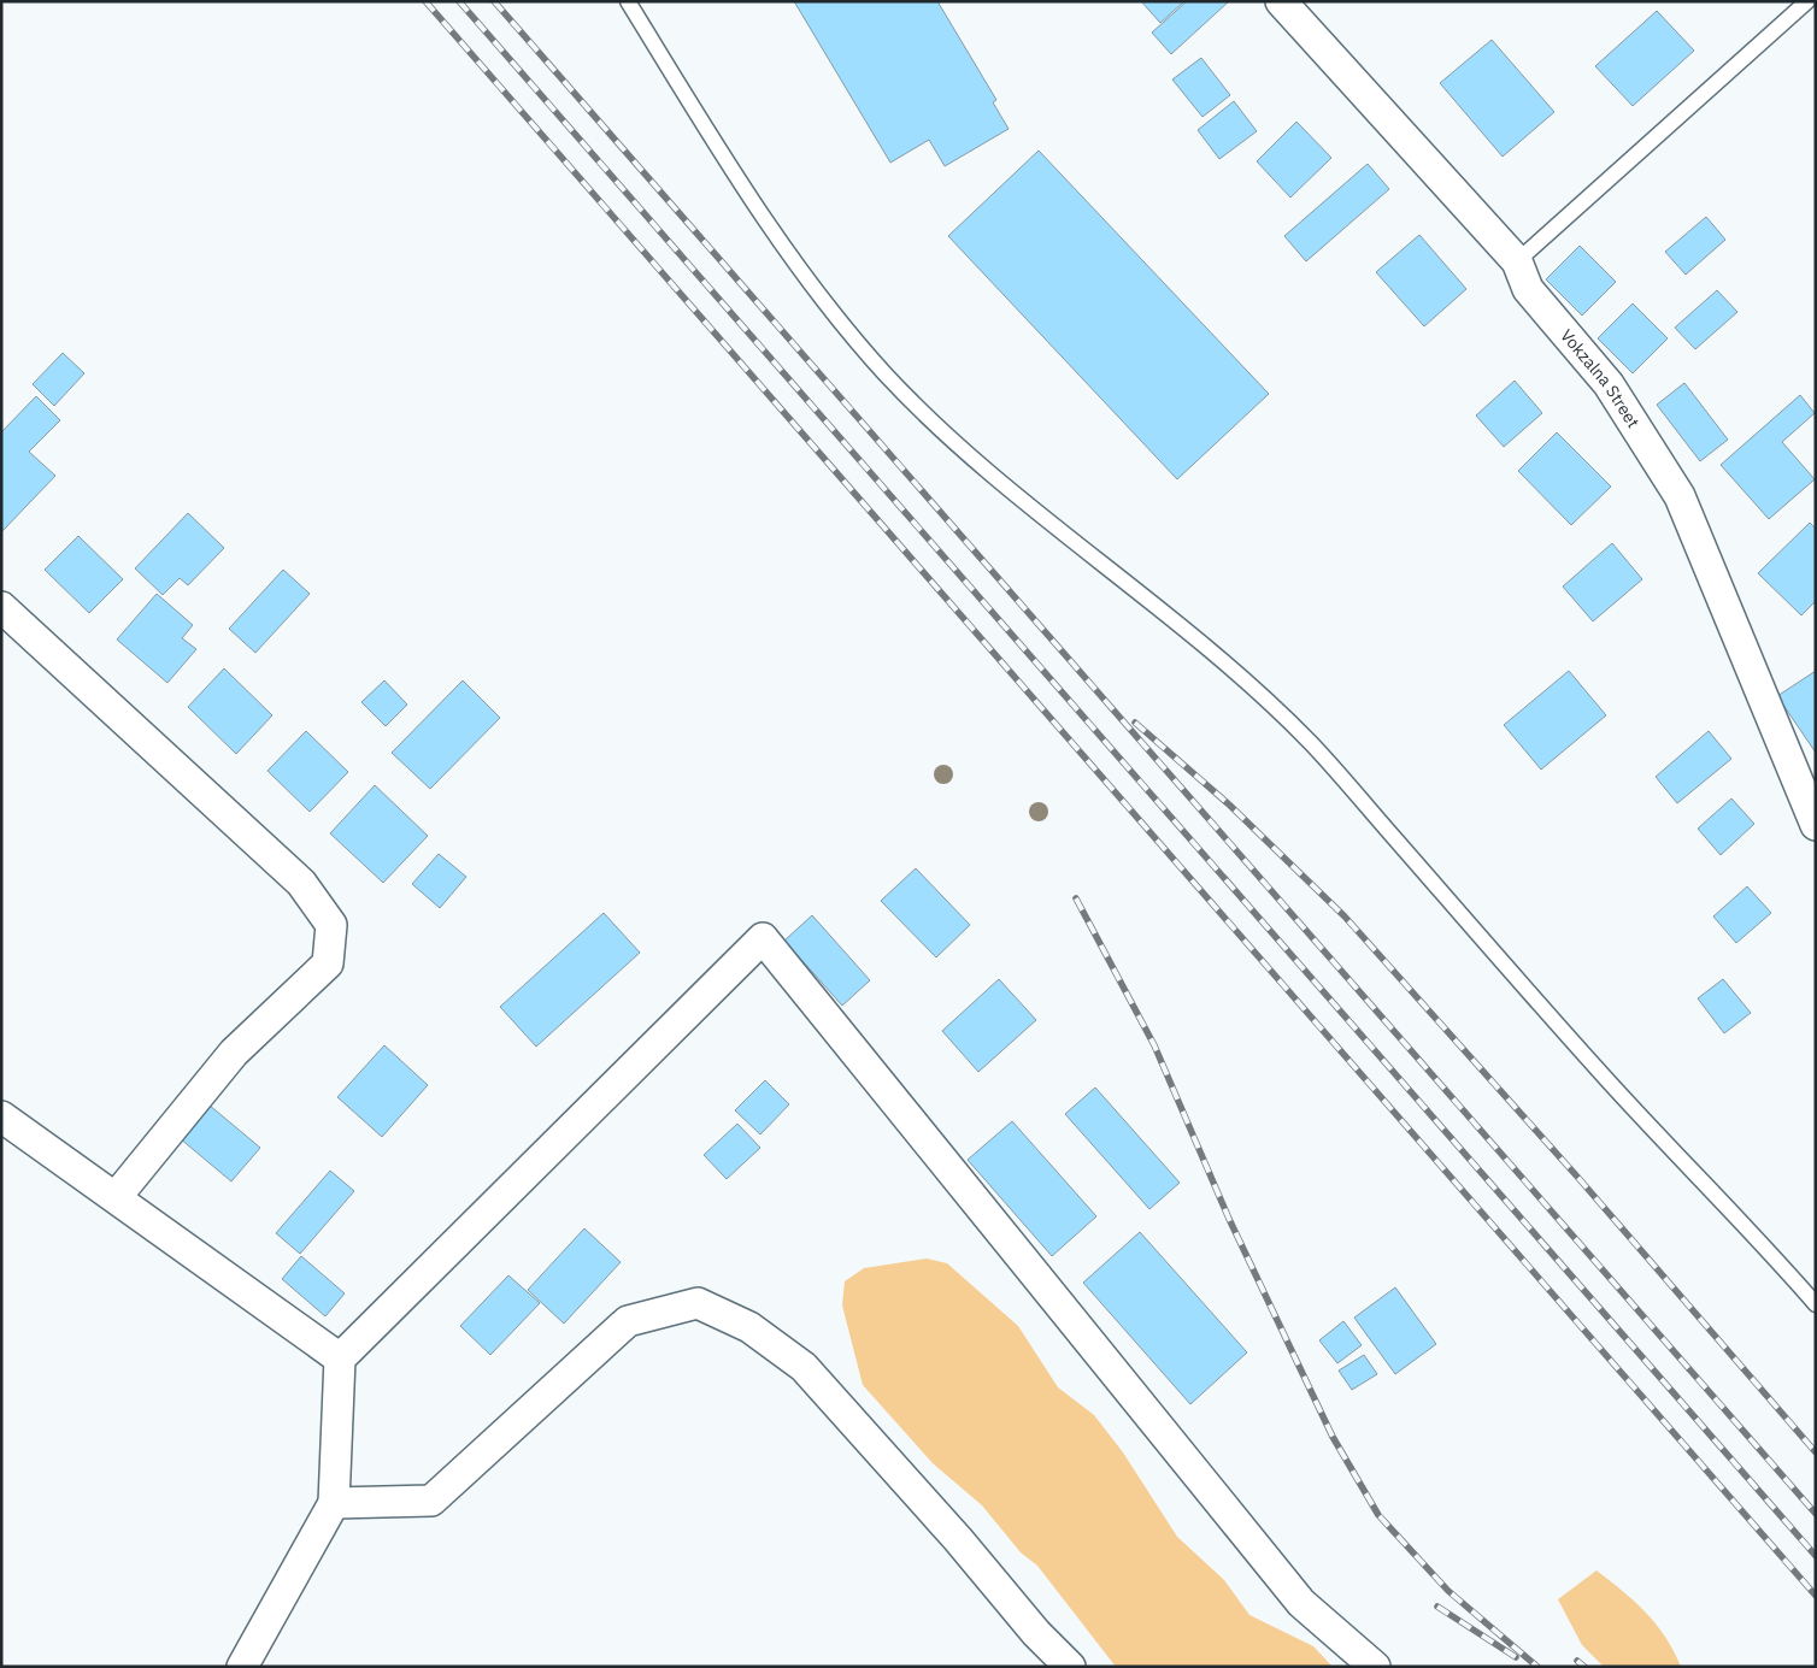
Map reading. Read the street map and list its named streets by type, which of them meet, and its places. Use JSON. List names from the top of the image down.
{
  "streets": {
    "street": ["Vokzalna Street"]
  }
}
